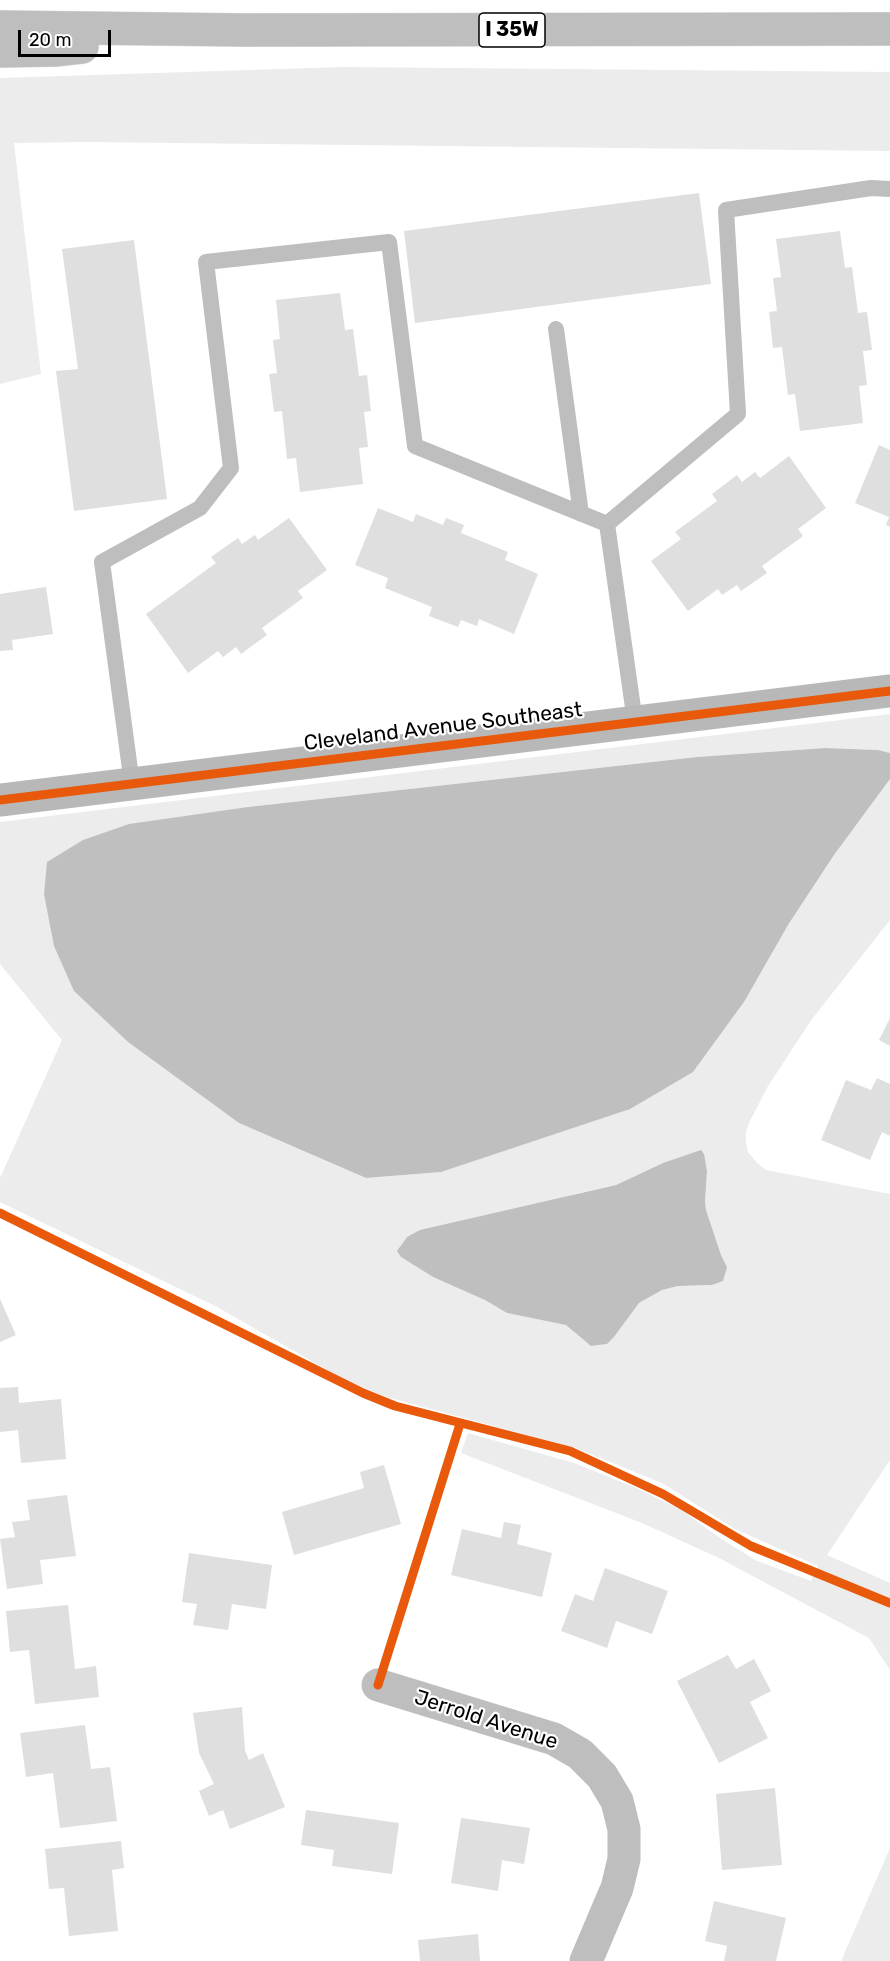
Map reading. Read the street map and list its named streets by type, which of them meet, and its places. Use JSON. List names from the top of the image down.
{
  "streets": {
    "main road": ["I 35W", "Jerrold Avenue"],
    "street": ["Cleveland Avenue Southeast"]
  },
  "scale_bar": "20 m"
}
